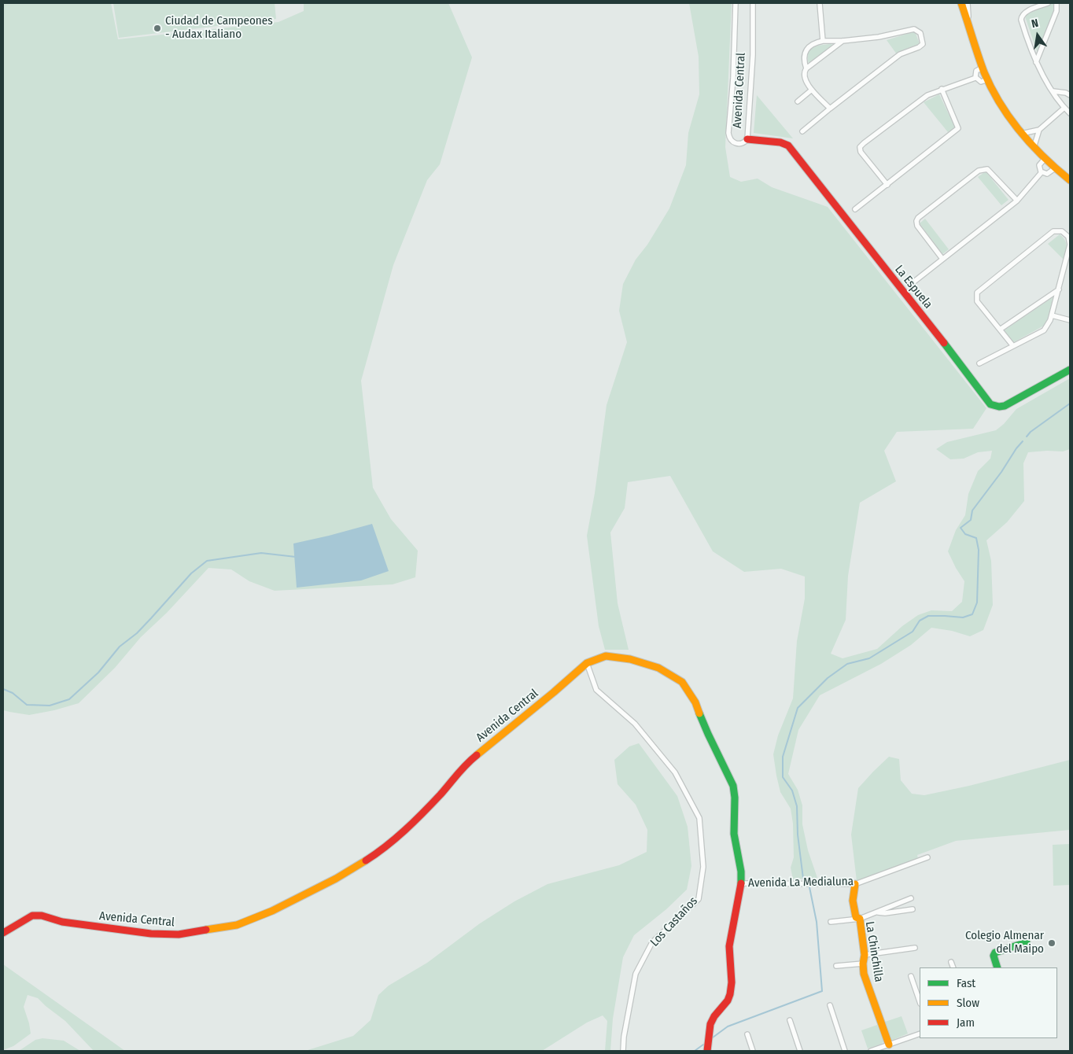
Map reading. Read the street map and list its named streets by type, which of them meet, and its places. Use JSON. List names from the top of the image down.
{
  "streets": {
    "street": [
      "Avenida Central",
      "La Espuela",
      "Avenida La Medialuna",
      "Los Castaños",
      "La Chinchilla"
    ]
  },
  "crossings": [
    ["Avenida Central", "La Espuela"],
    ["Avenida Central", "Avenida La Medialuna"],
    ["Avenida Central", "Los Castaños"],
    ["Avenida La Medialuna", "La Chinchilla"]
  ],
  "places": ["Ciudad de Campeones - Audax Italiano", "Colegio Almenar del Maipo"],
  "legend": ["Fast", "Slow", "Jam"],
  "north": "top"
}
